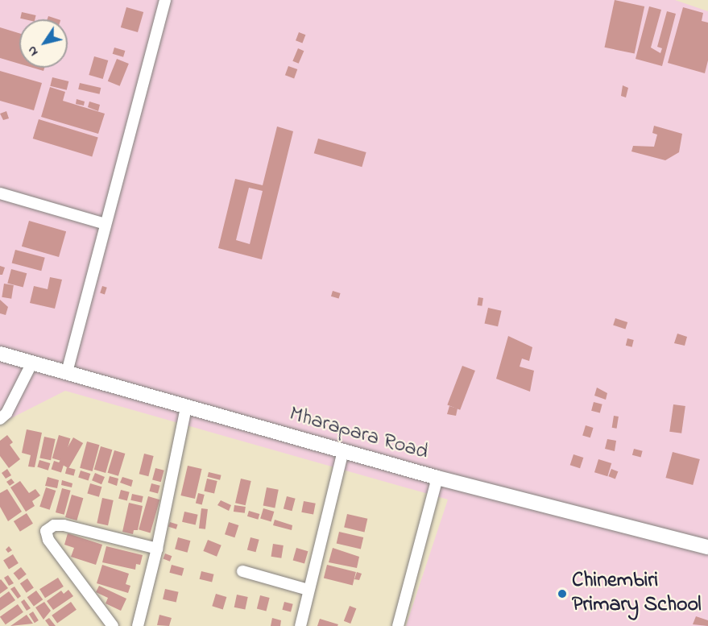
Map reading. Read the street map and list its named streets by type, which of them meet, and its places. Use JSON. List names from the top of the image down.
{
  "streets": {
    "main road": ["Mharapara Road"]
  },
  "places": ["Chinembiri Primary School"],
  "north": "bottom left"
}
